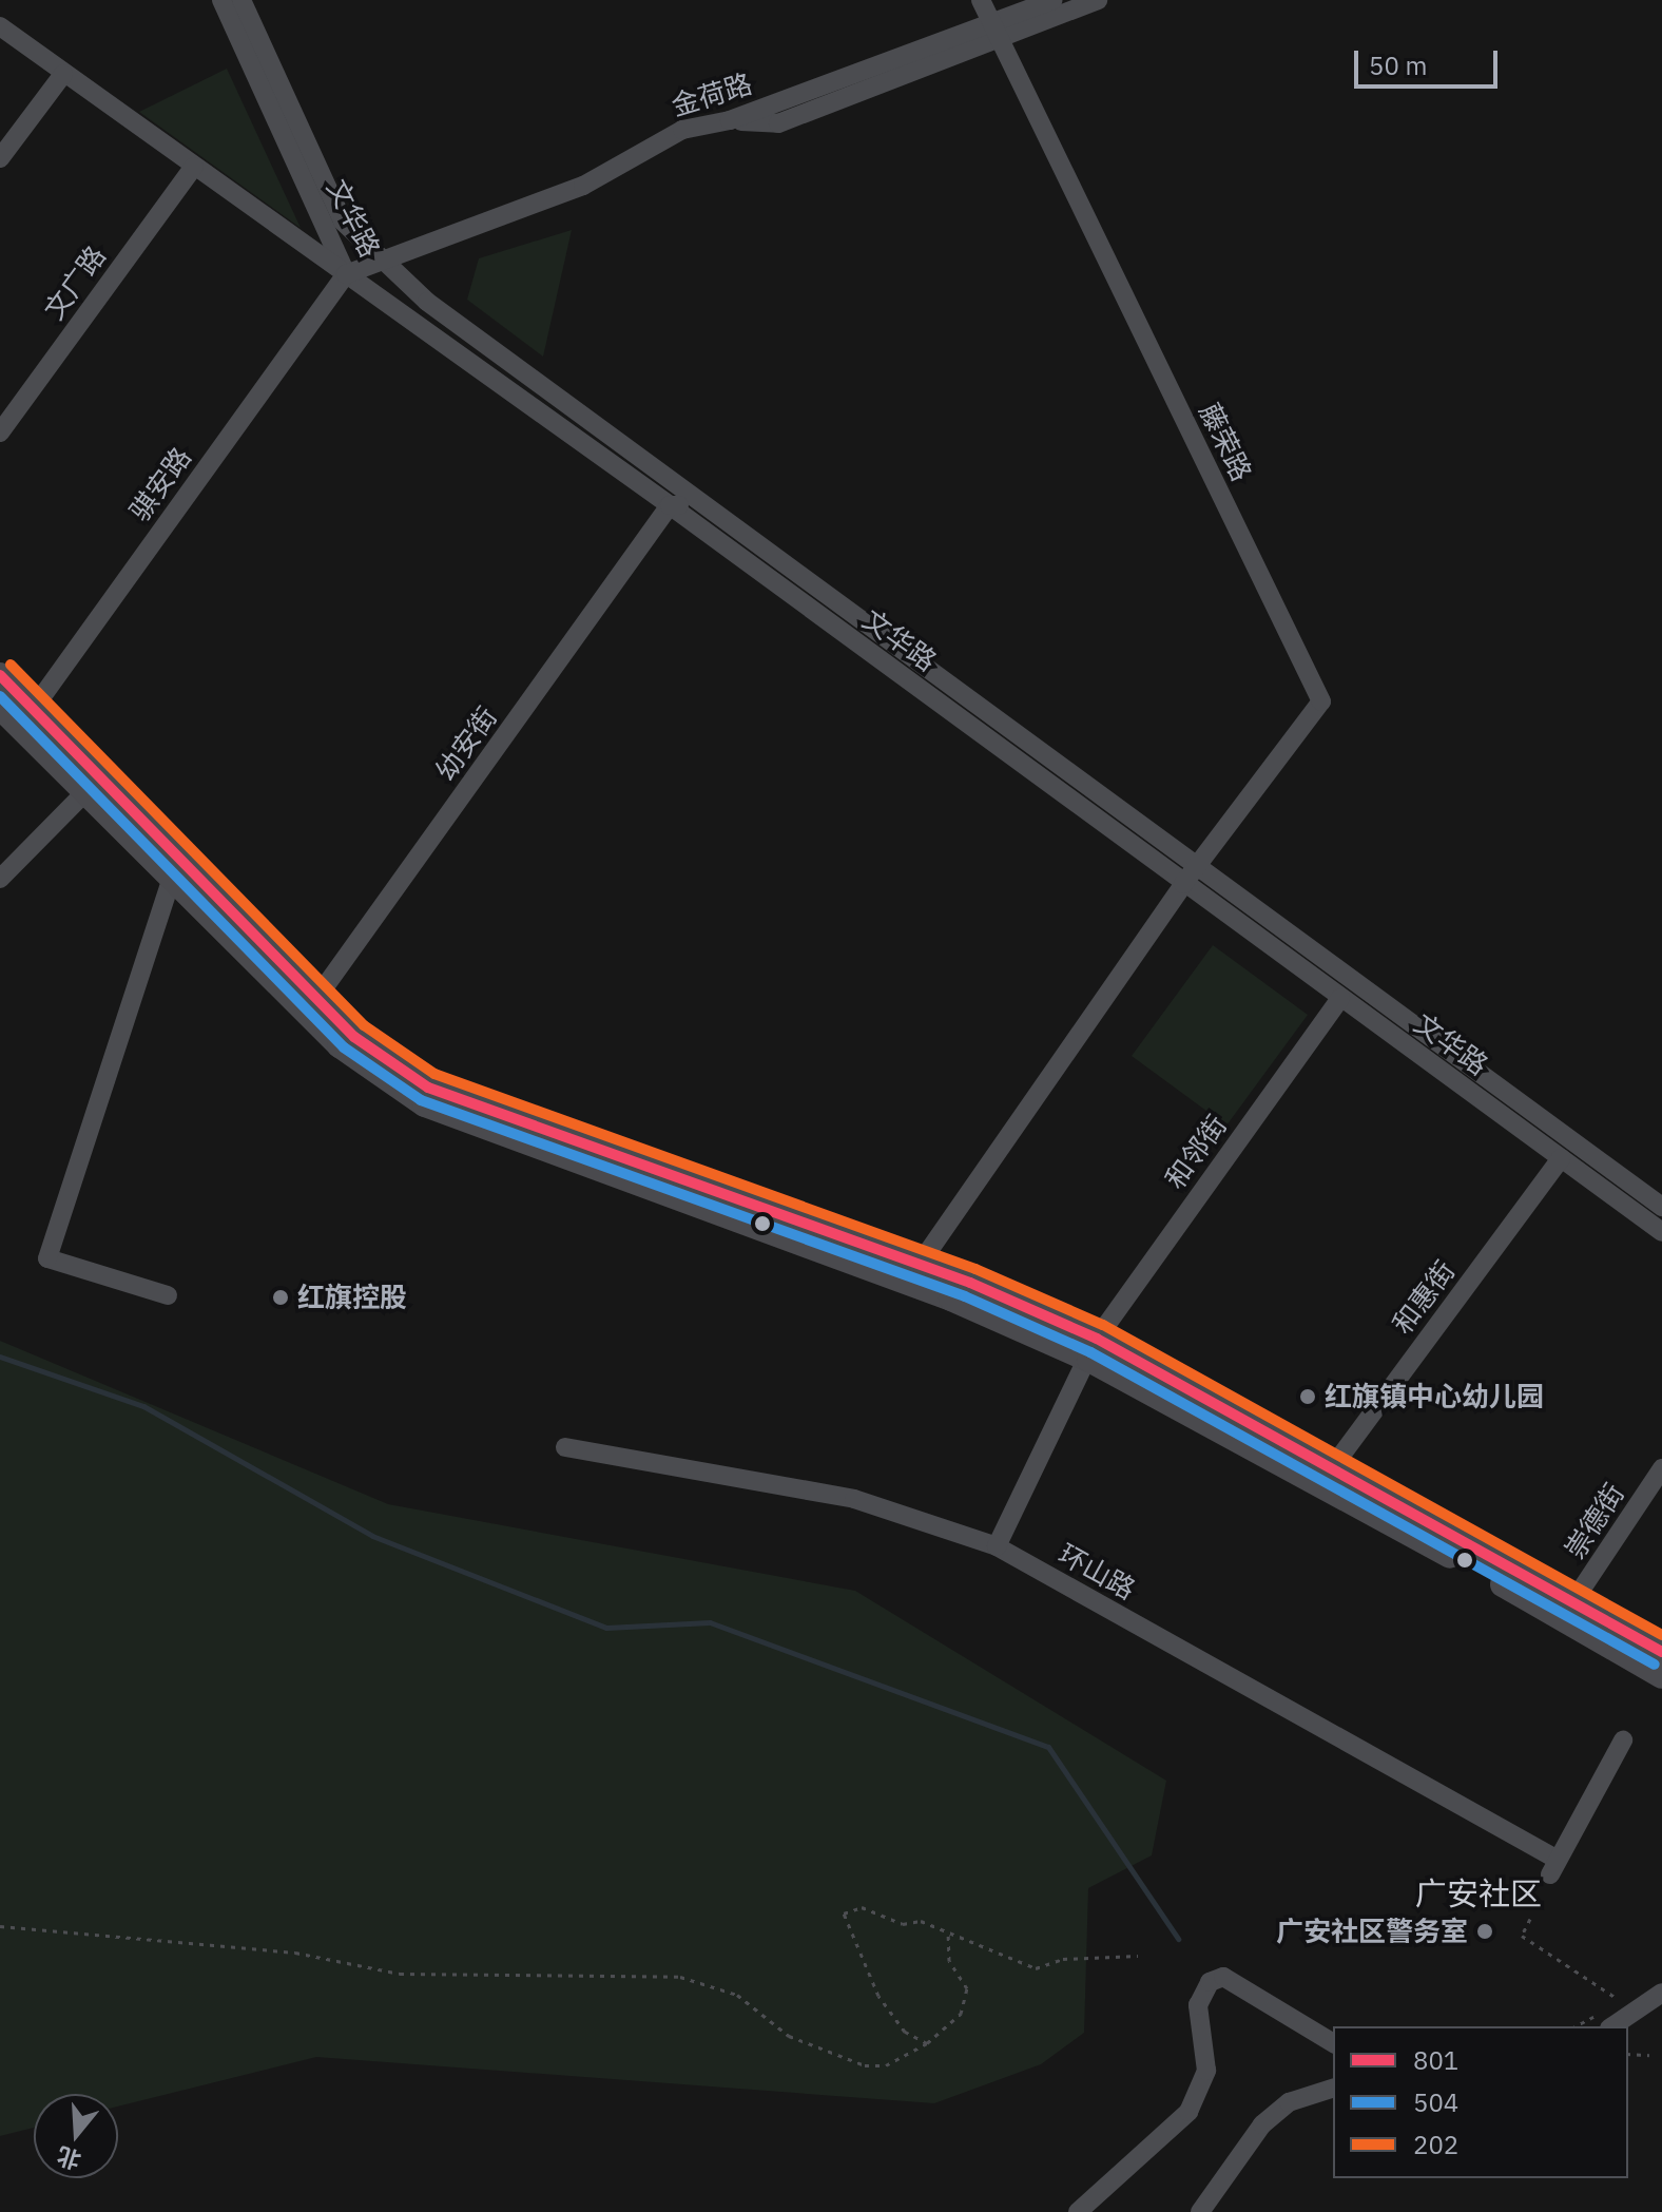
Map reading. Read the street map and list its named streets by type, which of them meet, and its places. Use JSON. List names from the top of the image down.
{
  "streets": {
    "street": [
      "金荷路",
      "文华路",
      "文广路",
      "藤荣路",
      "骐安路",
      "幼安街",
      "和邻街",
      "和惠街",
      "崇德街",
      "环山路"
    ]
  },
  "crossings": [
    ["金荷路", "文华路"],
    ["金荷路", "藤荣路"],
    ["金荷路", "骐安路"],
    ["文华路", "藤荣路"],
    ["文华路", "骐安路"],
    ["文华路", "幼安街"],
    ["文华路", "和邻街"],
    ["文华路", "和惠街"],
    ["和邻街", "环山路"]
  ],
  "districts": ["广安社区"],
  "places": ["红旗控股", "红旗镇中心幼儿园", "广安社区警务室"],
  "lines": ["transit line 202", "transit line 801", "transit line 504"],
  "legend": ["801", "504", "202"],
  "scale_bar": "50 m",
  "north": "bottom"
}
